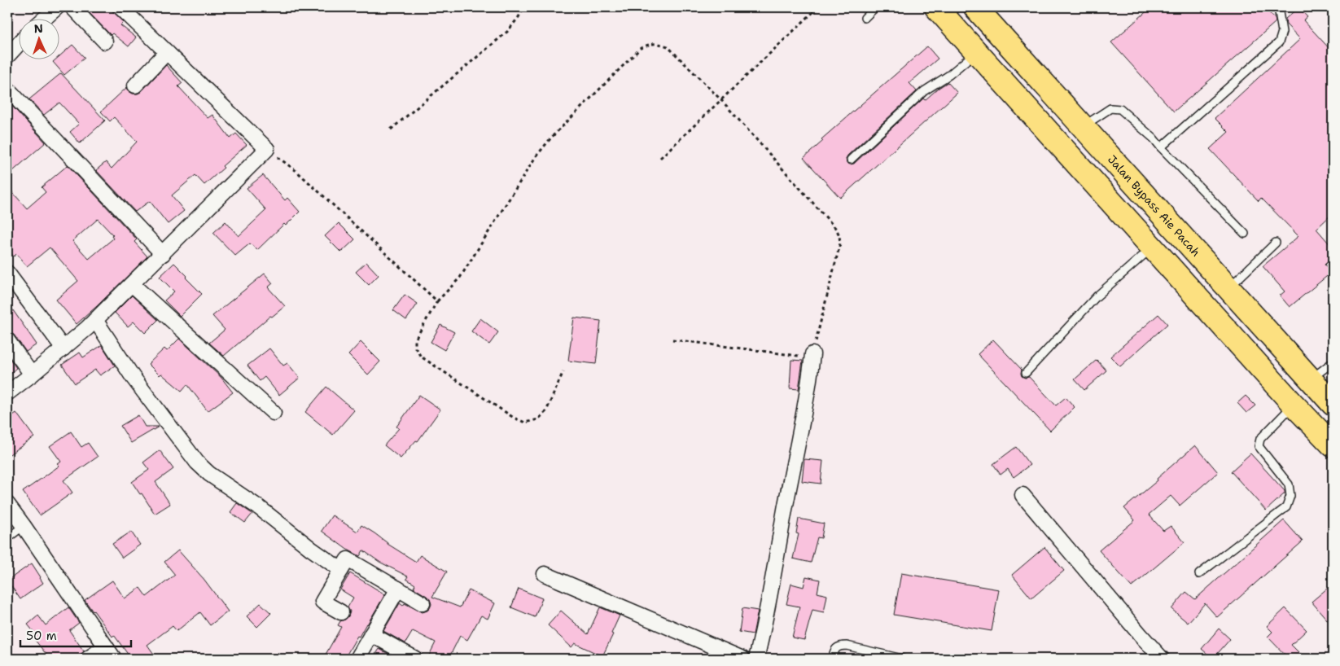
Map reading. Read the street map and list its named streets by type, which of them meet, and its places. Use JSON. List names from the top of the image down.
{
  "streets": {
    "highway": ["Jalan Bypass Aie Pacah"]
  },
  "scale_bar": "50 m",
  "north": "top"
}
